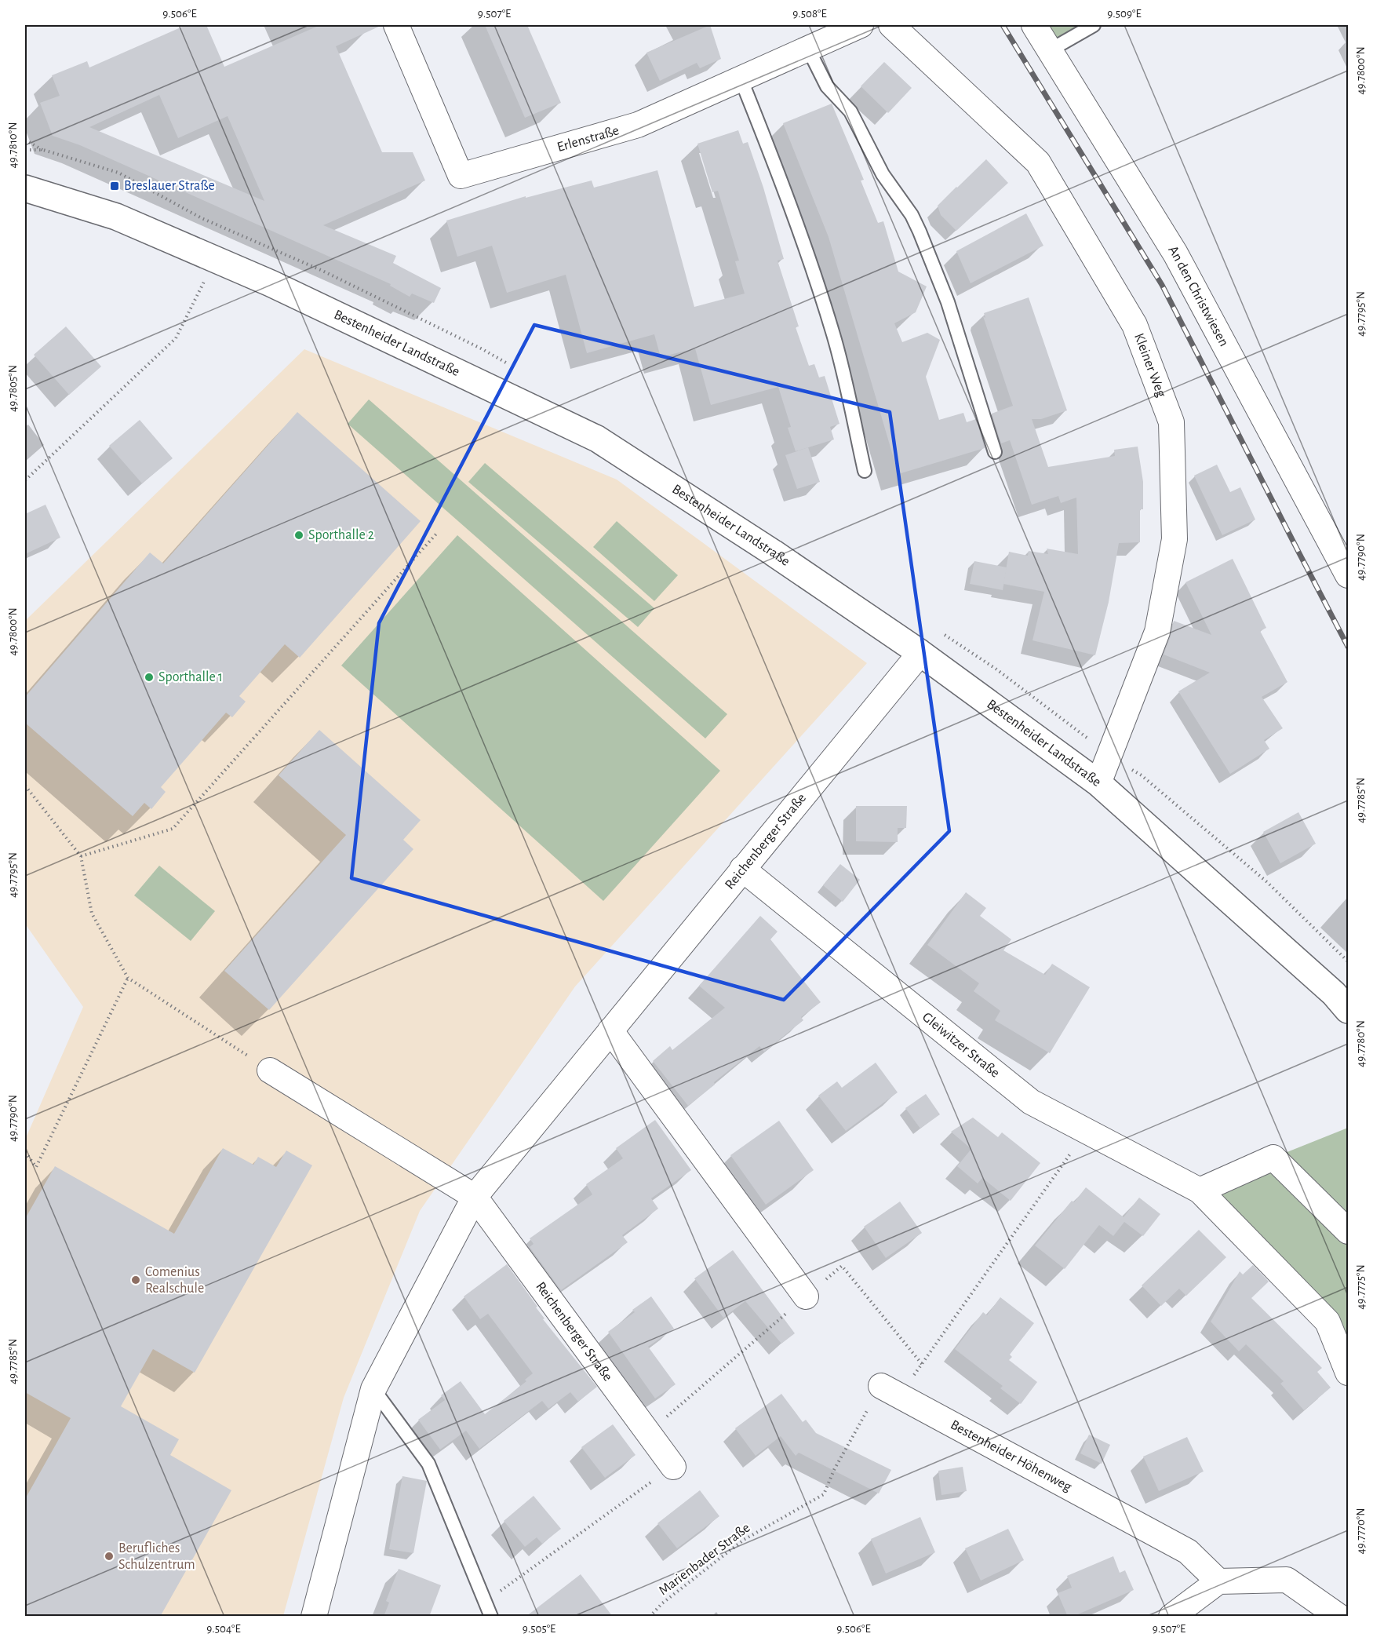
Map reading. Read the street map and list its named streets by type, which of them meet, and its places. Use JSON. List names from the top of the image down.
{
  "streets": {
    "main road": ["Bestenheider Landstraße"],
    "street": [
      "Erlenstraße",
      "An den Christwiesen",
      "Kleiner Weg",
      "Reichenberger Straße",
      "Gleiwitzer Straße",
      "Bestenheider Höhenweg"
    ],
    "path": ["Marienbader Straße"]
  },
  "crossings": [
    ["Bestenheider Landstraße", "Kleiner Weg"],
    ["Bestenheider Landstraße", "Reichenberger Straße"],
    ["Reichenberger Straße", "Gleiwitzer Straße"],
    ["Bestenheider Höhenweg", "Marienbader Straße"]
  ],
  "places": {
    "transit": ["Breslauer Straße"],
    "other": [
      "Sporthalle 2",
      "Sporthalle 1",
      "Comenius Realschule",
      "Berufliches Schulzentrum"
    ]
  },
  "coordinates": [
    "9.506°E",
    "9.507°E",
    "9.508°E",
    "9.509°E",
    "49.7800°N",
    "49.7810°N",
    "49.7795°N",
    "49.7805°N",
    "49.7790°N",
    "49.7785°N",
    "49.7780°N",
    "49.7775°N",
    "49.7770°N",
    "9.504°E",
    "9.505°E"
  ]
}
